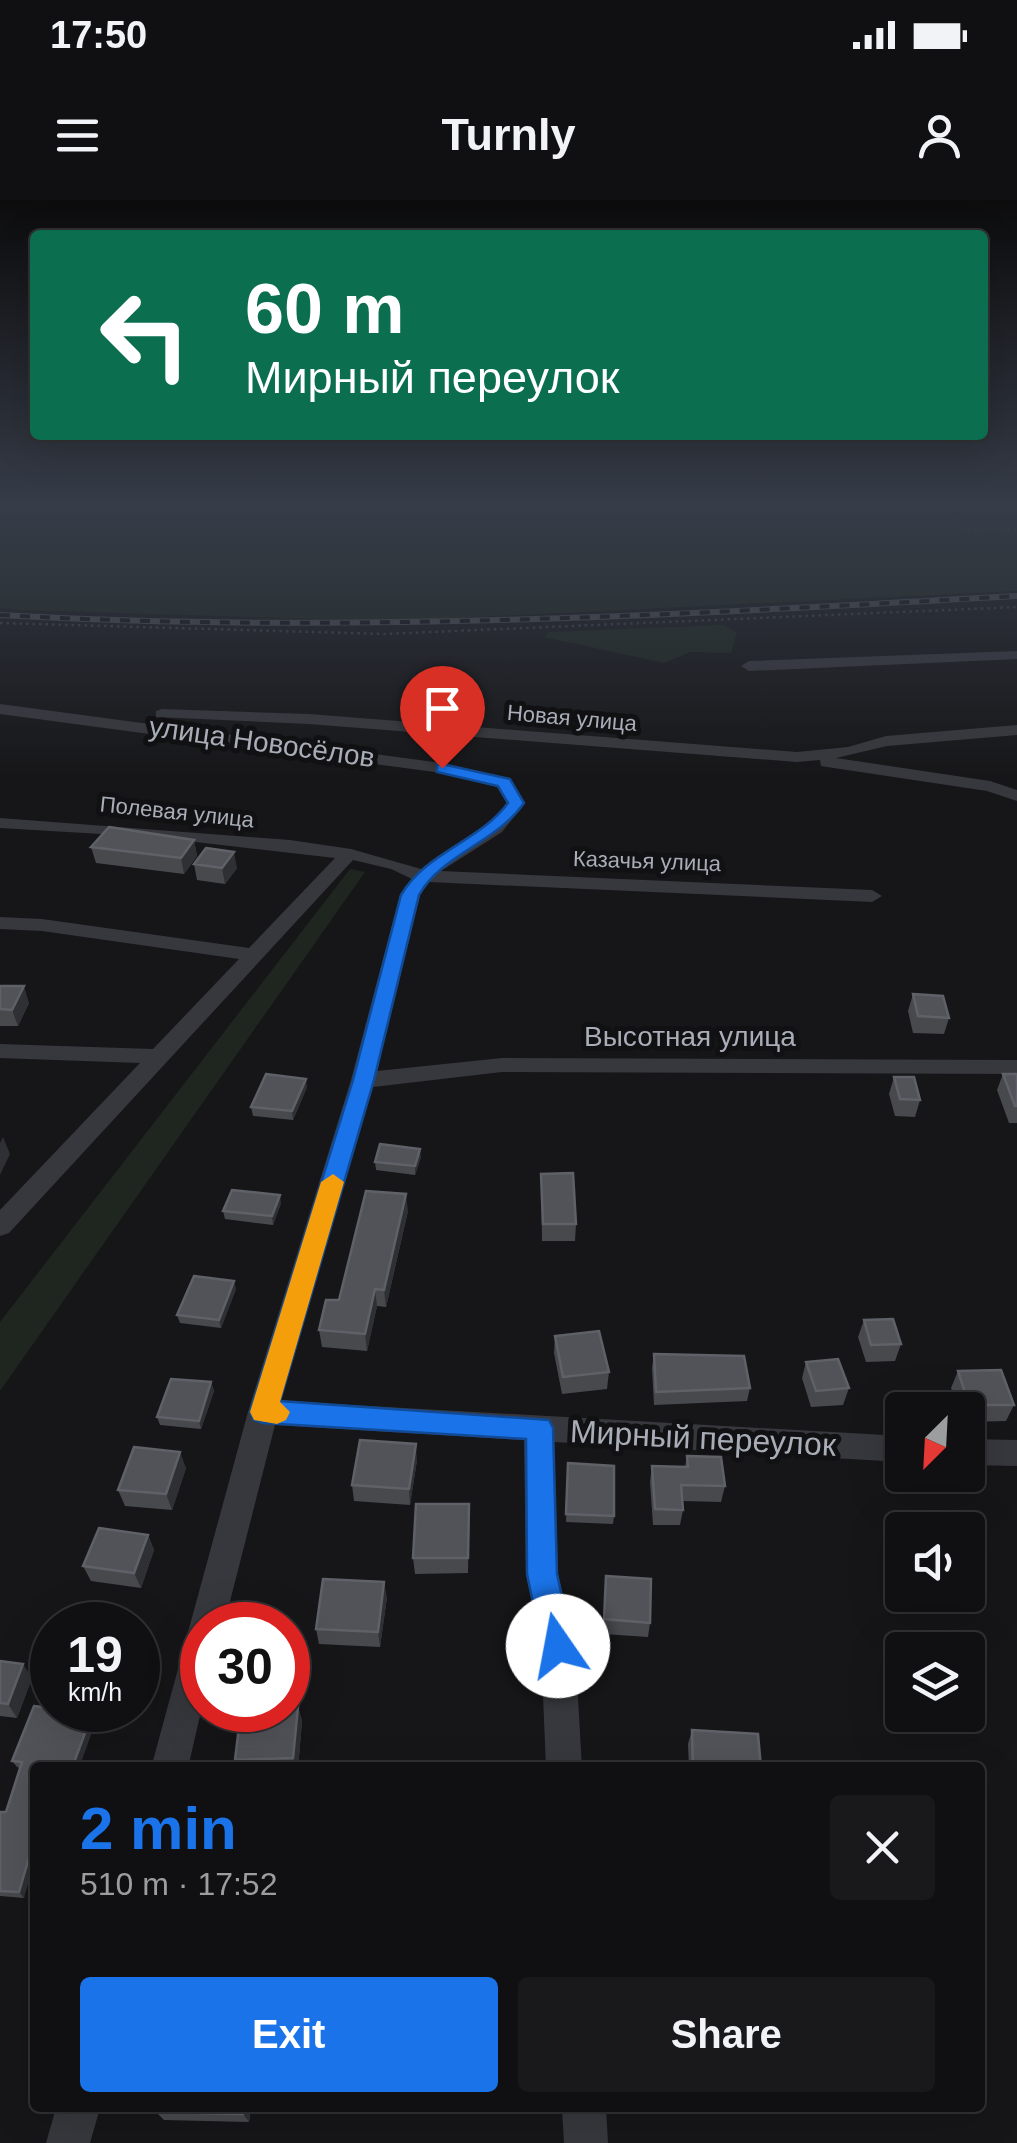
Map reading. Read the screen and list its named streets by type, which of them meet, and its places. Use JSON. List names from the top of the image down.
{
  "streets": {
    "street": [
      "Новая улица",
      "улица Новосёлов",
      "Полевая улица",
      "Казачья улица",
      "Высотная улица",
      "Мирный переулок"
    ]
  },
  "crossings": [
    ["Новая улица", "улица Новосёлов"],
    ["улица Новосёлов", "Полевая улица"],
    ["улица Новосёлов", "Казачья улица"],
    ["Полевая улица", "Казачья улица"]
  ],
  "north": "bottom left",
  "page": {
    "status": "17:50",
    "header": "Turnly",
    "turn": ["60 m", "Мирный переулок"],
    "speed": "19 km/h",
    "limit": "30",
    "heading": ["2 min", "510 m · 17:52"],
    "buttons": ["Exit", "Share"]
  }
}
